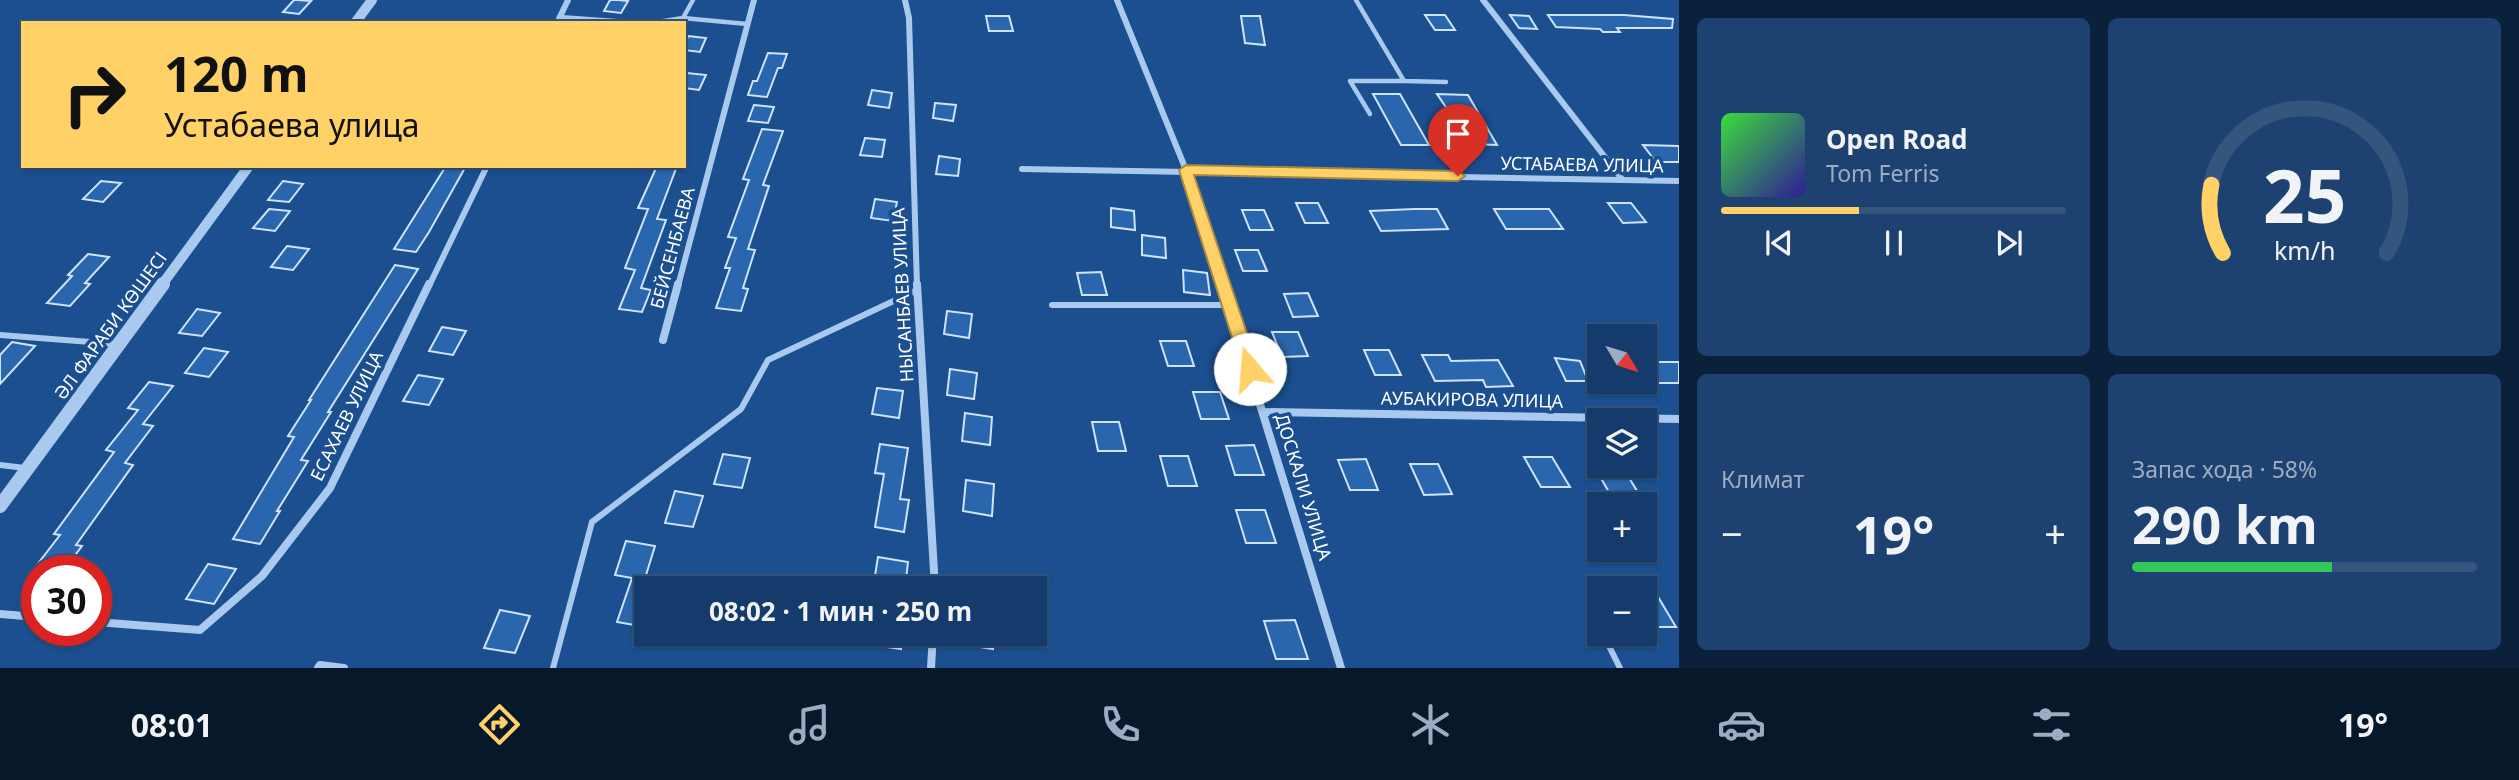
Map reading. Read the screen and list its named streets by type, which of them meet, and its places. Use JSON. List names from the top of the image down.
{
  "streets": {
    "street": [
      "УСТАБАЕВА УЛИЦА",
      "БЕЙСЕНБАЕВА",
      "НЫСАНБАЕВ УЛИЦА",
      "ӘЛ ФАРАБИ КӨШЕСІ",
      "АУБАКИРОВА УЛИЦА",
      "ЕСАХАЕВ УЛИЦА",
      "ДОСКАЛИ УЛИЦА"
    ]
  },
  "crossings": [
    ["УСТАБАЕВА УЛИЦА", "ДОСКАЛИ УЛИЦА"],
    ["АУБАКИРОВА УЛИЦА", "ДОСКАЛИ УЛИЦА"]
  ],
  "north": "bottom right",
  "page": {
    "turn": ["120 m", "Устабаева улица"],
    "song": ["Open Road", "Tom Ferris"],
    "map_buttons": ["+", "−"],
    "tile": [
      "Климат",
      ["Запас хода · 58%", "290 km"]
    ],
    "heat": ["−", "19°", "+"],
    "limit": "30",
    "trip": "08:02 · 1 мин · 250 m",
    "tabs": ["08:01", "19°"],
    "gauge": ["25", "km/h"]
  }
}
